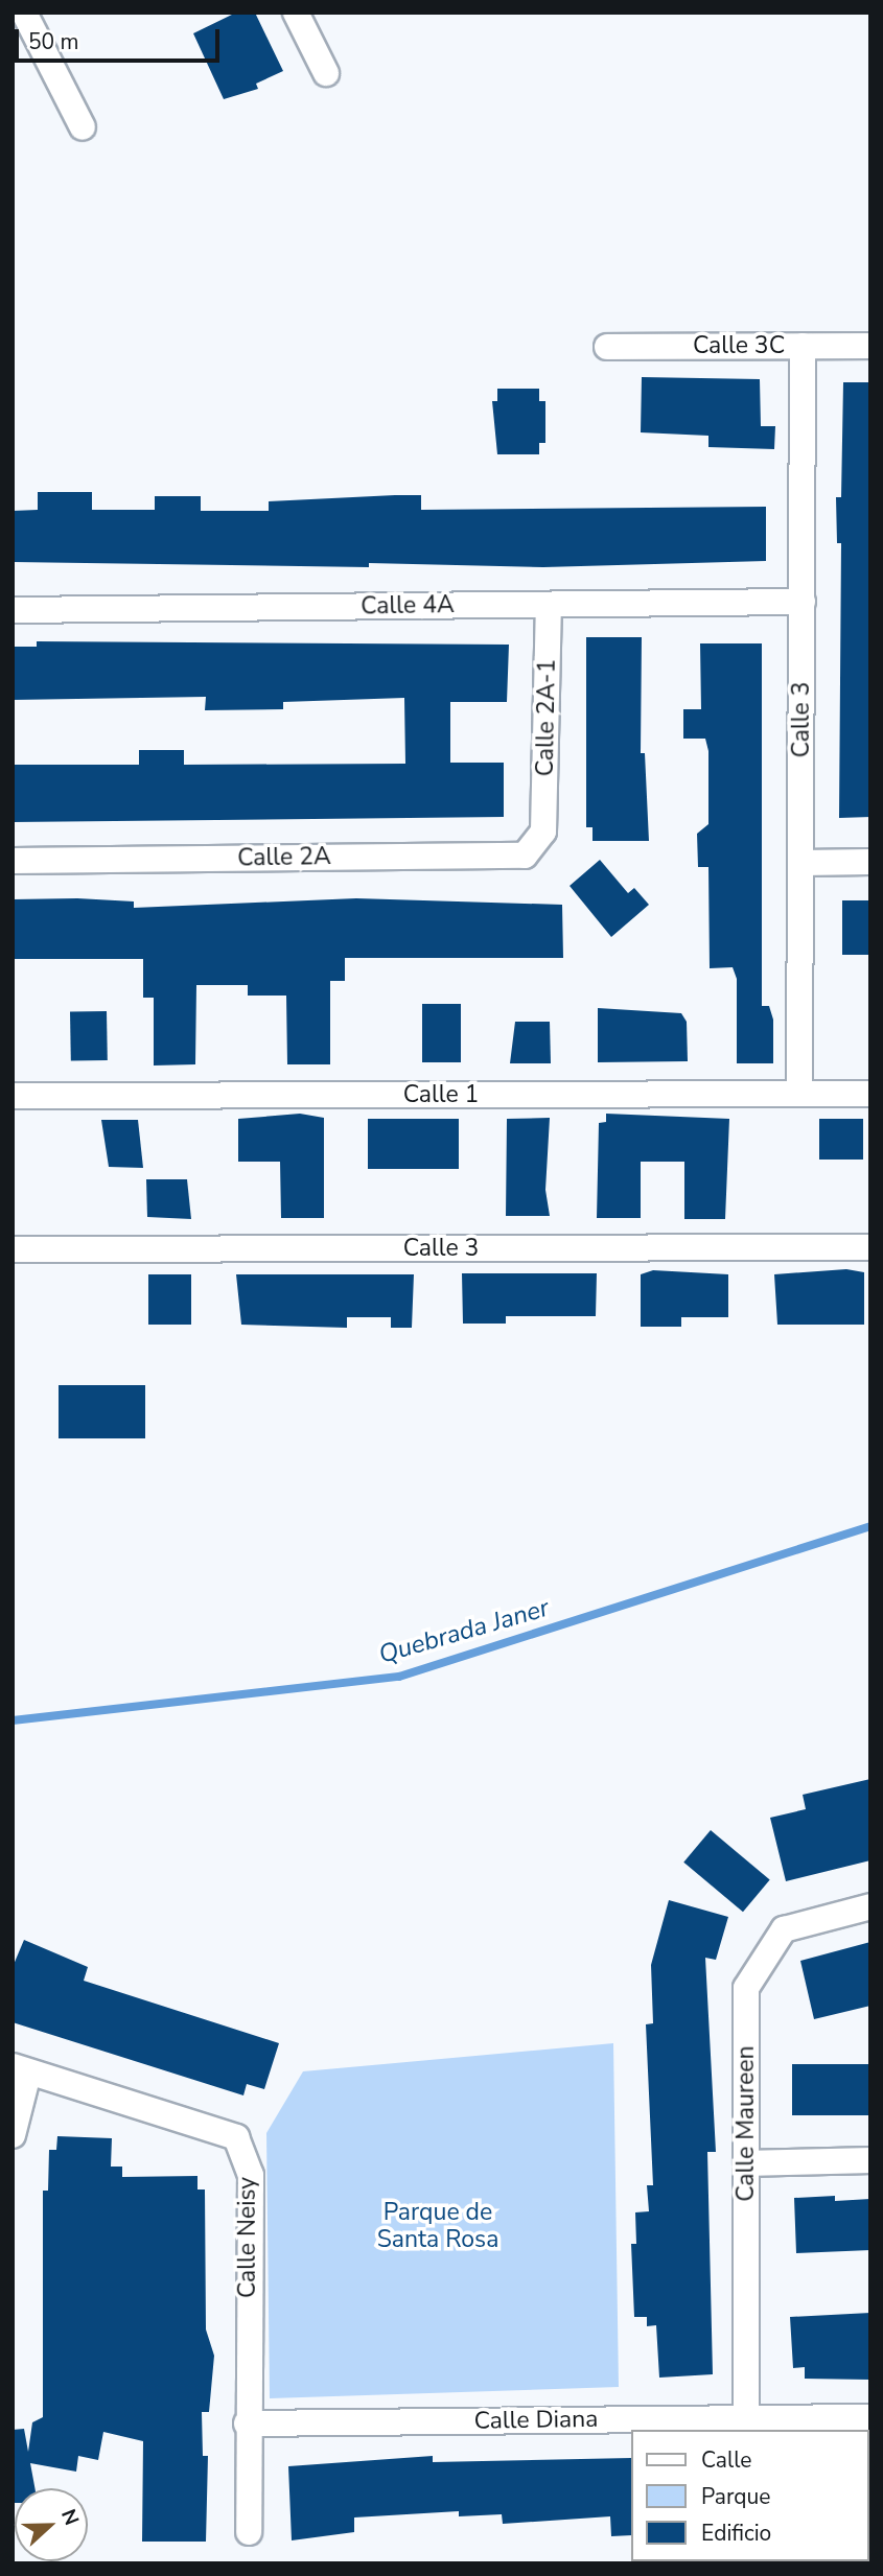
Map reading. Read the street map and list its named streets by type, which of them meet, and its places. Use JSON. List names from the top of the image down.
{
  "streets": {
    "street": [
      "Calle 3C",
      "Calle 4A",
      "Calle 2A-1",
      "Calle 3",
      "Calle 2A",
      "Calle 1",
      "Calle Maureen",
      "Calle Neisy",
      "Calle Diana"
    ]
  },
  "crossings": [
    ["Calle 3C", "Calle 3"],
    ["Calle 4A", "Calle 2A-1"],
    ["Calle 4A", "Calle 3"],
    ["Calle 2A-1", "Calle 2A"],
    ["Calle 3", "Calle 1"],
    ["Calle Maureen", "Calle Diana"],
    ["Calle Neisy", "Calle Diana"]
  ],
  "water": ["Quebrada Janer"],
  "parks": ["Parque de Santa Rosa"],
  "legend": ["Calle", "Parque", "Edificio"],
  "scale_bar": "50 m",
  "north": "right"
}
